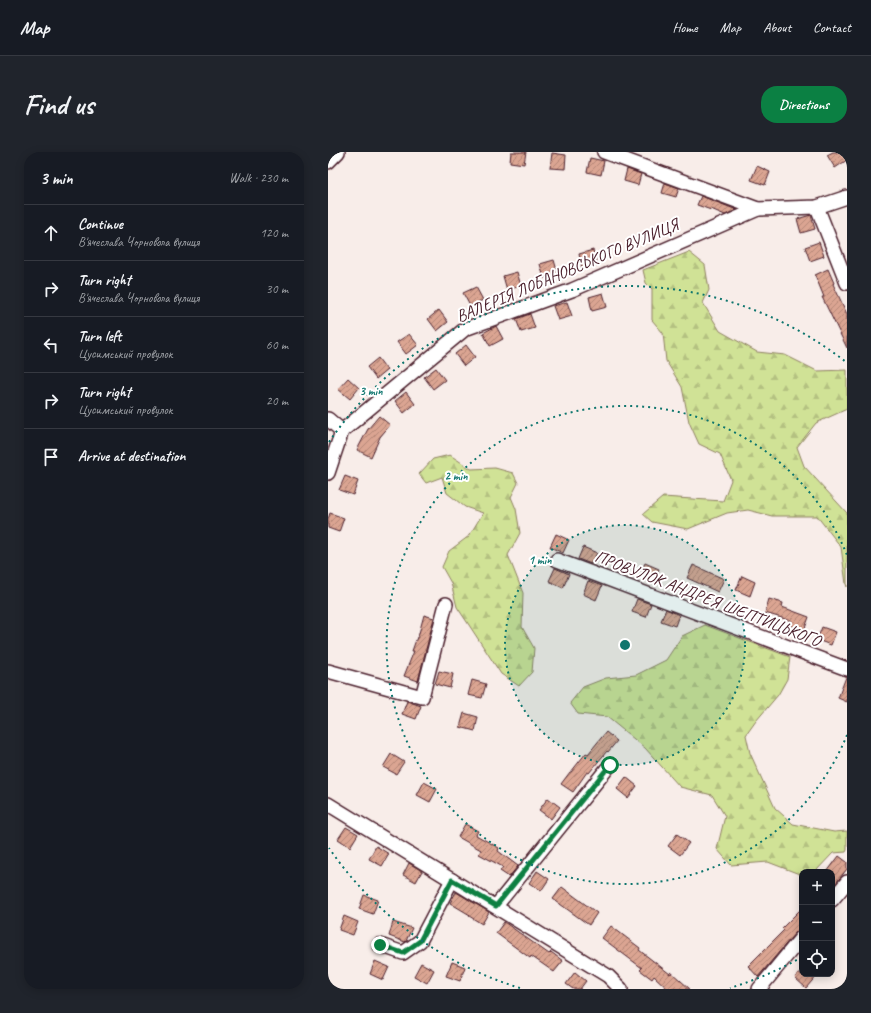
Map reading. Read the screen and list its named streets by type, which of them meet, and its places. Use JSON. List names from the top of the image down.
{
  "streets": {
    "street": ["ВАЛЕРІЯ ЛОБАНОВСЬКОГО ВУЛИЦЯ", "ПРОВУЛОК АНДРЕЯ ШЕПТИЦЬКОГО"]
  },
  "page": {
    "header": "Map",
    "nav": [
      "Home",
      "Map",
      "About",
      "Contact"
    ],
    "buttons": "Directions",
    "title": "Find us",
    "heading": ["3 min", "Walk · 230 m"],
    "list": [
      ["Continue", "В'ячеслава Чорновола вулиця", "120 m"],
      ["Turn right", "В'ячеслава Чорновола вулиця", "30 m"],
      ["Turn left", "Цусимський провулок", "60 m"],
      ["Turn right", "Цусимський провулок", "20 m"],
      "Arrive at destination"
    ],
    "map_buttons": ["+", "−"]
  },
  "rings": ["3 min", "2 min", "1 min"]
}
